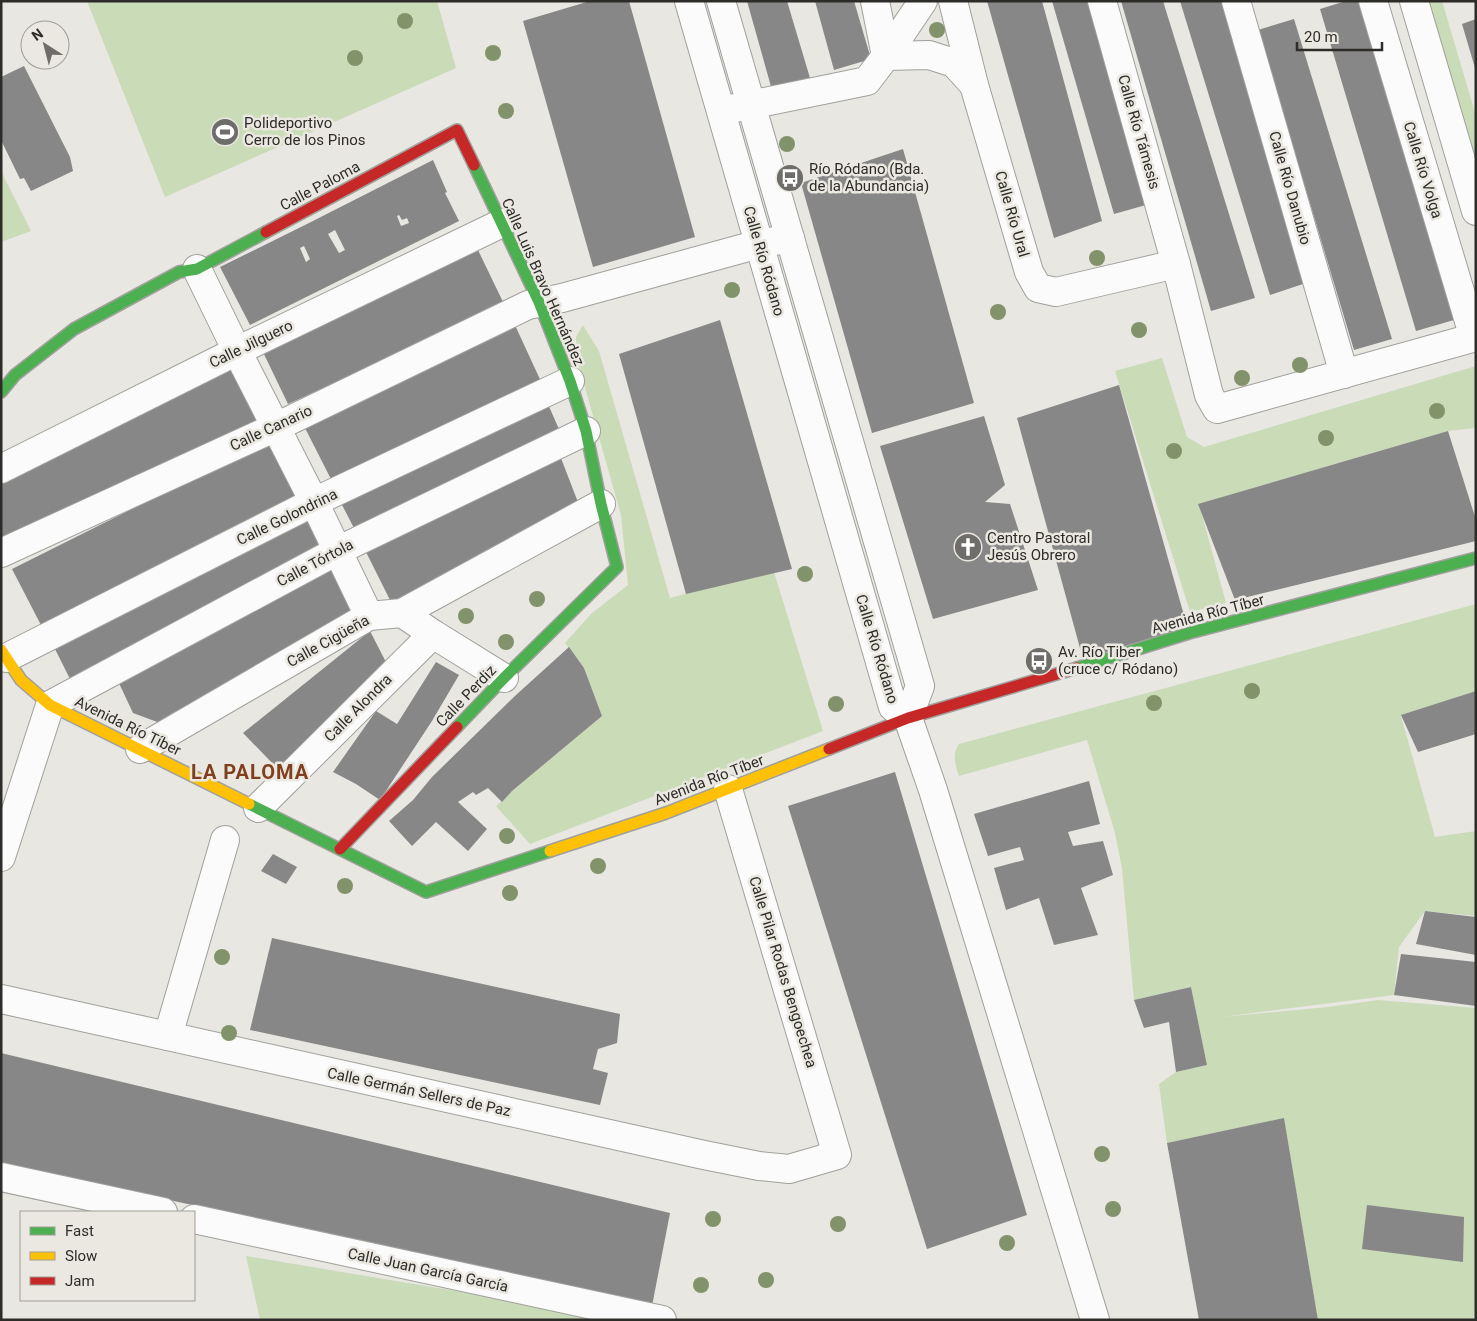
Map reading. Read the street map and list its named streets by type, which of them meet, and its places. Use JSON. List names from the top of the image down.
{
  "streets": {
    "street": [
      "Calle Río Támesis",
      "Calle Río Volga",
      "Calle Paloma",
      "Calle Río Danubio",
      "Calle Río Ural",
      "Calle Río Ródano",
      "Calle Luis Bravo Hernández",
      "Calle Jilguero",
      "Calle Canario",
      "Calle Golondrina",
      "Calle Tórtola",
      "Avenida Río Tíber",
      "Calle Cigüeña",
      "Calle Perdiz",
      "Calle Alondra",
      "Calle Pilar Rodas Bengoechea",
      "Calle Germán Sellers de Paz",
      "Calle Juan García García"
    ]
  },
  "crossings": [
    ["Calle Río Támesis", "Calle Río Danubio"],
    ["Calle Río Támesis", "Calle Río Ural"],
    ["Calle Paloma", "Calle Luis Bravo Hernández"],
    ["Calle Río Ródano", "Calle Canario"],
    ["Calle Río Ródano", "Avenida Río Tíber"],
    ["Calle Luis Bravo Hernández", "Calle Jilguero"],
    ["Calle Luis Bravo Hernández", "Calle Canario"],
    ["Calle Luis Bravo Hernández", "Calle Golondrina"],
    ["Calle Luis Bravo Hernández", "Calle Tórtola"],
    ["Calle Luis Bravo Hernández", "Calle Cigüeña"],
    ["Calle Luis Bravo Hernández", "Calle Perdiz"],
    ["Calle Golondrina", "Avenida Río Tíber"],
    ["Calle Tórtola", "Avenida Río Tíber"],
    ["Avenida Río Tíber", "Calle Cigüeña"],
    ["Avenida Río Tíber", "Calle Perdiz"],
    ["Avenida Río Tíber", "Calle Alondra"],
    ["Avenida Río Tíber", "Calle Pilar Rodas Bengoechea"],
    ["Calle Pilar Rodas Bengoechea", "Calle Germán Sellers de Paz"]
  ],
  "districts": ["LA PALOMA"],
  "places": {
    "sports": ["Polideportivo Cerro de los Pinos"],
    "bus stop": ["Río Ródano (Bda. de la Abundancia)", "Av. Río Tiber (cruce c/ Ródano)"],
    "church": ["Centro Pastoral Jesús Obrero"]
  },
  "legend": ["Fast", "Slow", "Jam"],
  "scale_bar": "20 m",
  "north": "top left"
}
